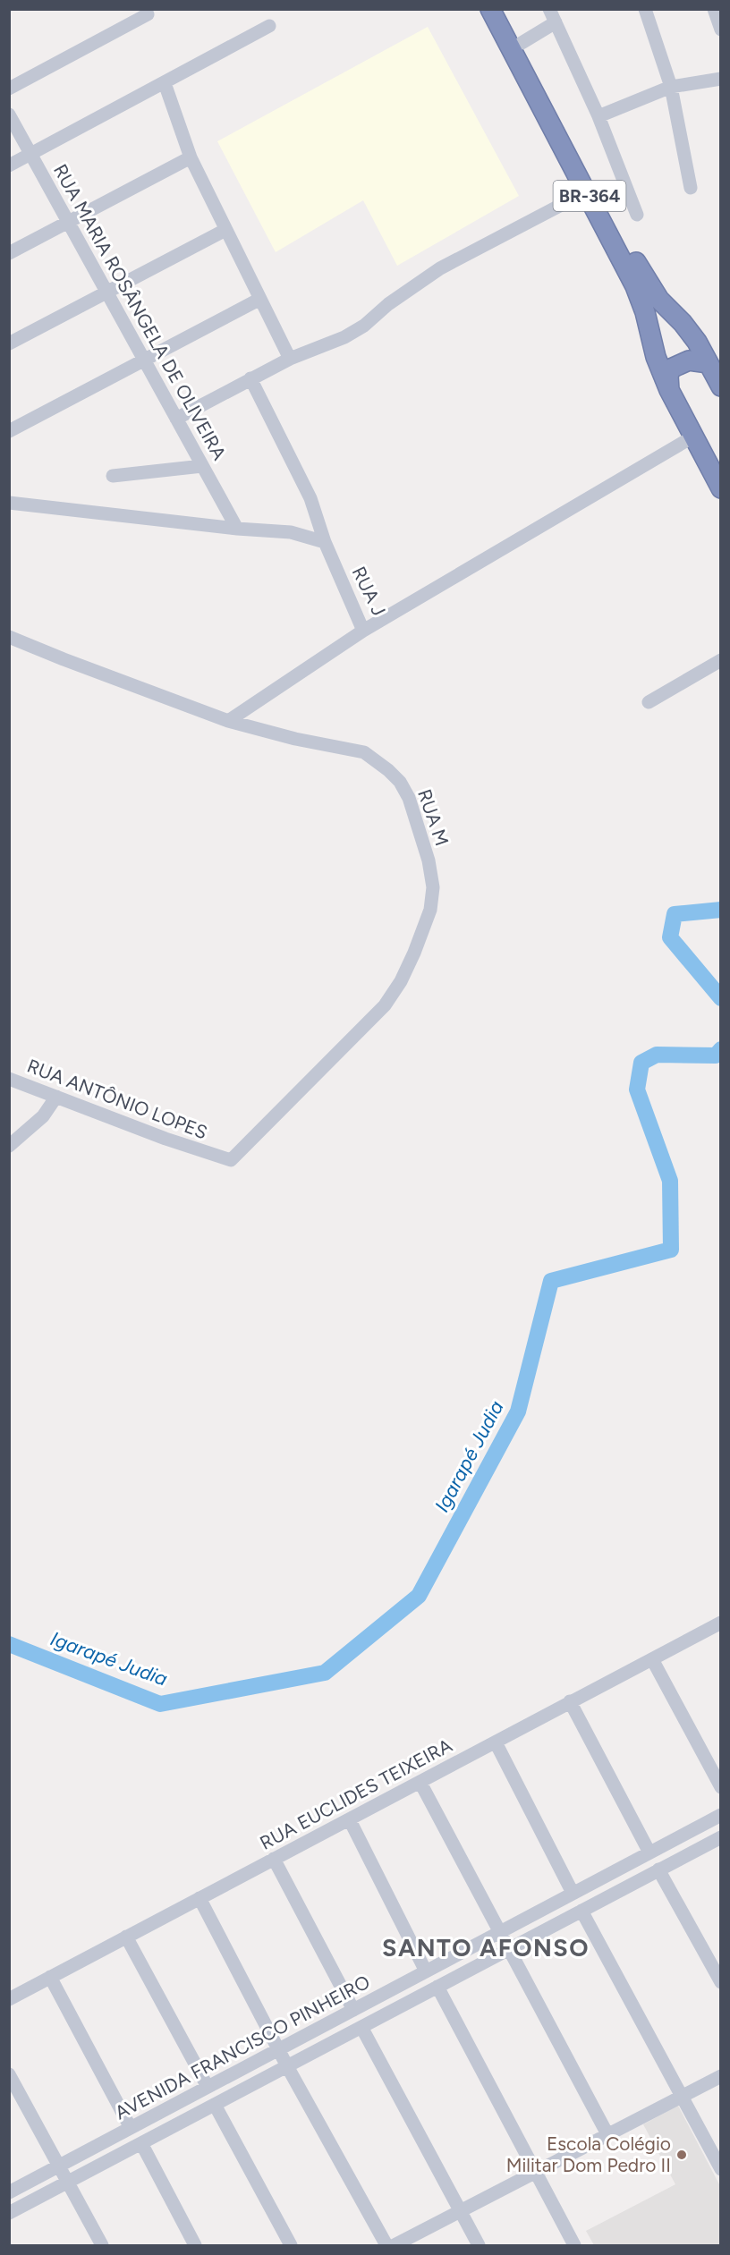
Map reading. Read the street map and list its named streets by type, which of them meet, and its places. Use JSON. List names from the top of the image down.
{
  "streets": {
    "highway": ["BR-364"],
    "street": [
      "RUA MARIA ROSÂNGELA DE OLIVEIRA",
      "RUA J",
      "RUA M",
      "RUA ANTÔNIO LOPES",
      "RUA EUCLIDES TEIXEIRA",
      "AVENIDA FRANCISCO PINHEIRO"
    ]
  },
  "crossings": [
    ["BR-364", "RUA J"],
    ["RUA M", "RUA ANTÔNIO LOPES"]
  ],
  "districts": ["SANTO AFONSO"],
  "water": ["Igarapé Judia"],
  "places": ["Escola Colégio Militar Dom Pedro II"]
}
